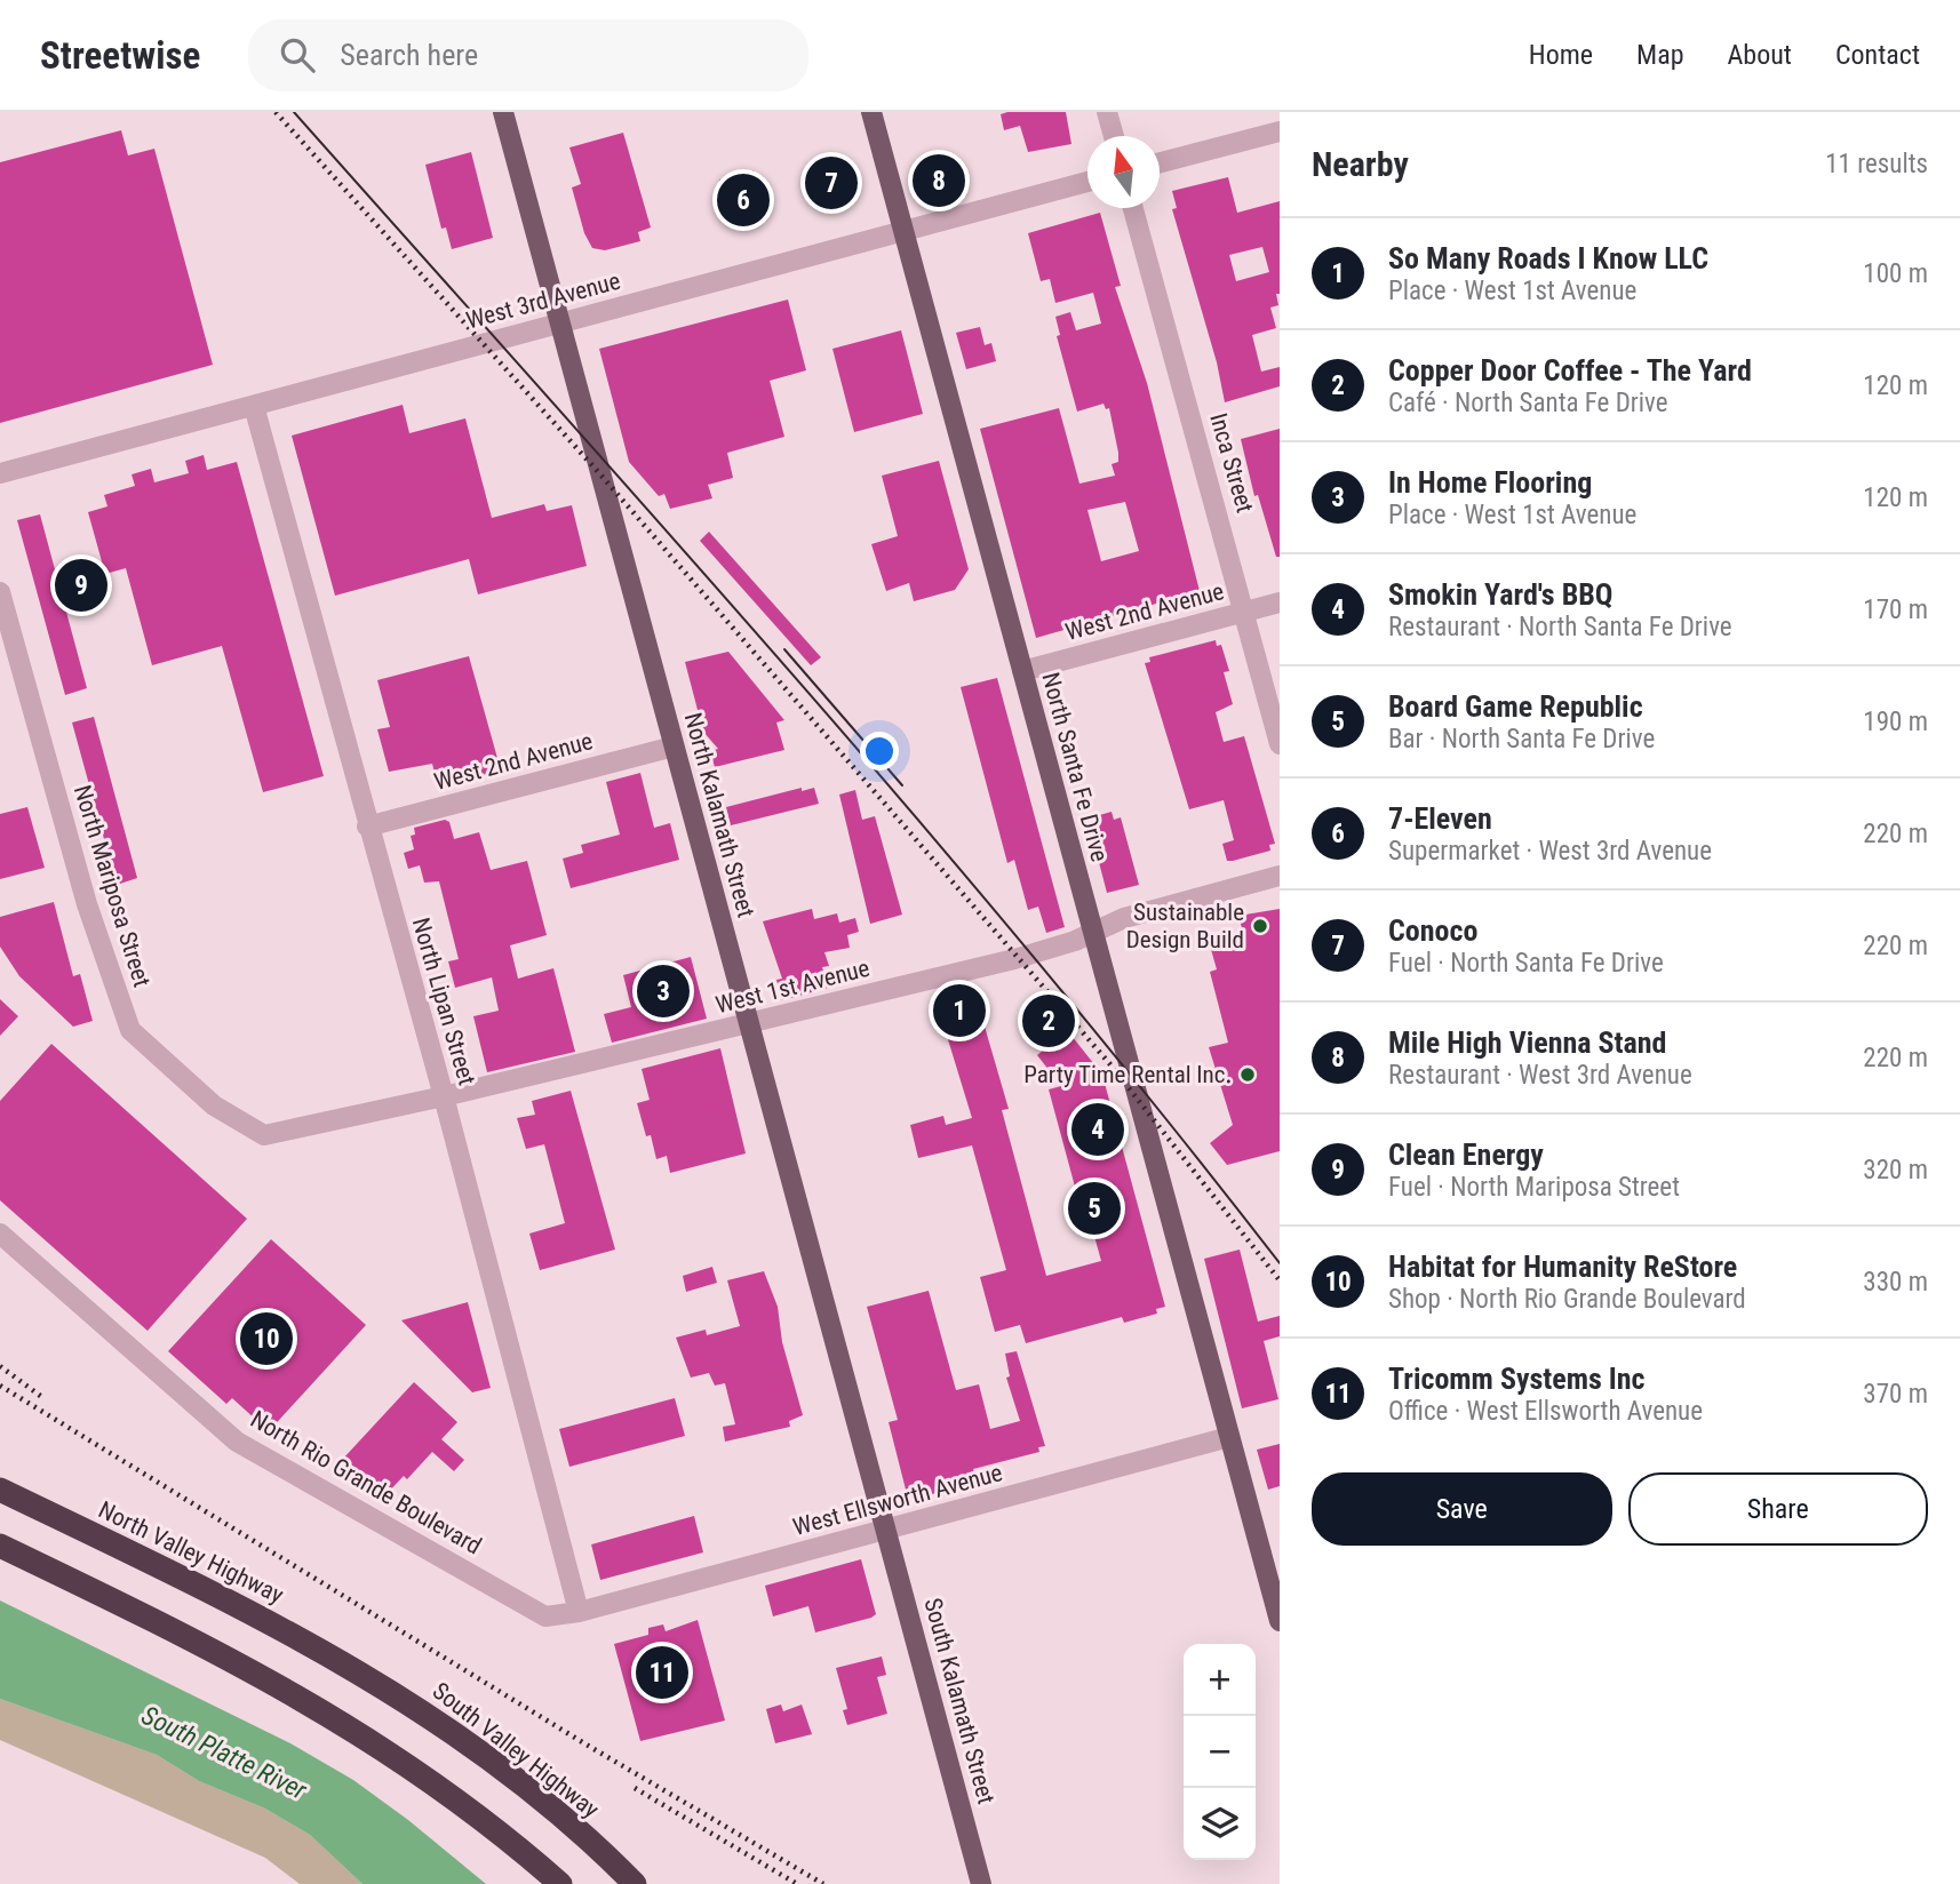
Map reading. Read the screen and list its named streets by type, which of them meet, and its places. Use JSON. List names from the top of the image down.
{
  "streets": {
    "highway": ["North Valley Highway", "South Valley Highway"],
    "main road": ["North Santa Fe Drive", "North Kalamath Street", "South Kalamath Street"],
    "street": [
      "West 3rd Avenue",
      "Inca Street",
      "West 2nd Avenue",
      "North Mariposa Street",
      "West 1st Avenue",
      "North Lipan Street",
      "North Rio Grande Boulevard",
      "West Ellsworth Avenue"
    ]
  },
  "crossings": [
    ["West 3rd Avenue", "North Santa Fe Drive"],
    ["West 3rd Avenue", "North Kalamath Street"],
    ["West 3rd Avenue", "North Lipan Street"],
    ["Inca Street", "West 2nd Avenue"],
    ["West 2nd Avenue", "North Santa Fe Drive"],
    ["West 2nd Avenue", "North Kalamath Street"],
    ["West 2nd Avenue", "North Lipan Street"],
    ["North Santa Fe Drive", "West 1st Avenue"],
    ["North Santa Fe Drive", "West Ellsworth Avenue"],
    ["North Kalamath Street", "West 1st Avenue"],
    ["North Kalamath Street", "West Ellsworth Avenue"],
    ["North Kalamath Street", "South Kalamath Street"],
    ["North Mariposa Street", "West 1st Avenue"],
    ["West 1st Avenue", "North Lipan Street"],
    ["North Lipan Street", "North Rio Grande Boulevard"],
    ["North Lipan Street", "West Ellsworth Avenue"],
    ["North Rio Grande Boulevard", "West Ellsworth Avenue"],
    ["West Ellsworth Avenue", "South Kalamath Street"],
    ["North Valley Highway", "South Valley Highway"]
  ],
  "water": ["South Platte River"],
  "places": ["Sustainable Design Build", "Party Time Rental Inc."],
  "north": "top",
  "page": {
    "header": "Streetwise",
    "search": "Search here",
    "nav": [
      "Home",
      "Map",
      "About",
      "Contact"
    ],
    "heading": ["Nearby", "11 results"],
    "pins": [
      "8",
      "7",
      "6",
      "9",
      "3",
      "1",
      "2",
      "4",
      "5",
      "10",
      "11"
    ],
    "list": [
      {
        "mark": "1",
        "name": "So Many Roads I Know LLC",
        "note": "Place · West 1st Avenue",
        "value": "100 m"
      },
      {
        "mark": "2",
        "name": "Copper Door Coffee - The Yard",
        "note": "Café · North Santa Fe Drive",
        "value": "120 m"
      },
      {
        "mark": "3",
        "name": "In Home Flooring",
        "note": "Place · West 1st Avenue",
        "value": "120 m"
      },
      {
        "mark": "4",
        "name": "Smokin Yard's BBQ",
        "note": "Restaurant · North Santa Fe Drive",
        "value": "170 m"
      },
      {
        "mark": "5",
        "name": "Board Game Republic",
        "note": "Bar · North Santa Fe Drive",
        "value": "190 m"
      },
      {
        "mark": "6",
        "name": "7-Eleven",
        "note": "Supermarket · West 3rd Avenue",
        "value": "220 m"
      },
      {
        "mark": "7",
        "name": "Conoco",
        "note": "Fuel · North Santa Fe Drive",
        "value": "220 m"
      },
      {
        "mark": "8",
        "name": "Mile High Vienna Stand",
        "note": "Restaurant · West 3rd Avenue",
        "value": "220 m"
      },
      {
        "mark": "9",
        "name": "Clean Energy",
        "note": "Fuel · North Mariposa Street",
        "value": "320 m"
      },
      {
        "mark": "10",
        "name": "Habitat for Humanity ReStore",
        "note": "Shop · North Rio Grande Boulevard",
        "value": "330 m"
      },
      {
        "mark": "11",
        "name": "Tricomm Systems Inc",
        "note": "Office · West Ellsworth Avenue",
        "value": "370 m"
      }
    ],
    "buttons": ["Save", "Share"],
    "map_buttons": ["+", "−"]
  }
}
